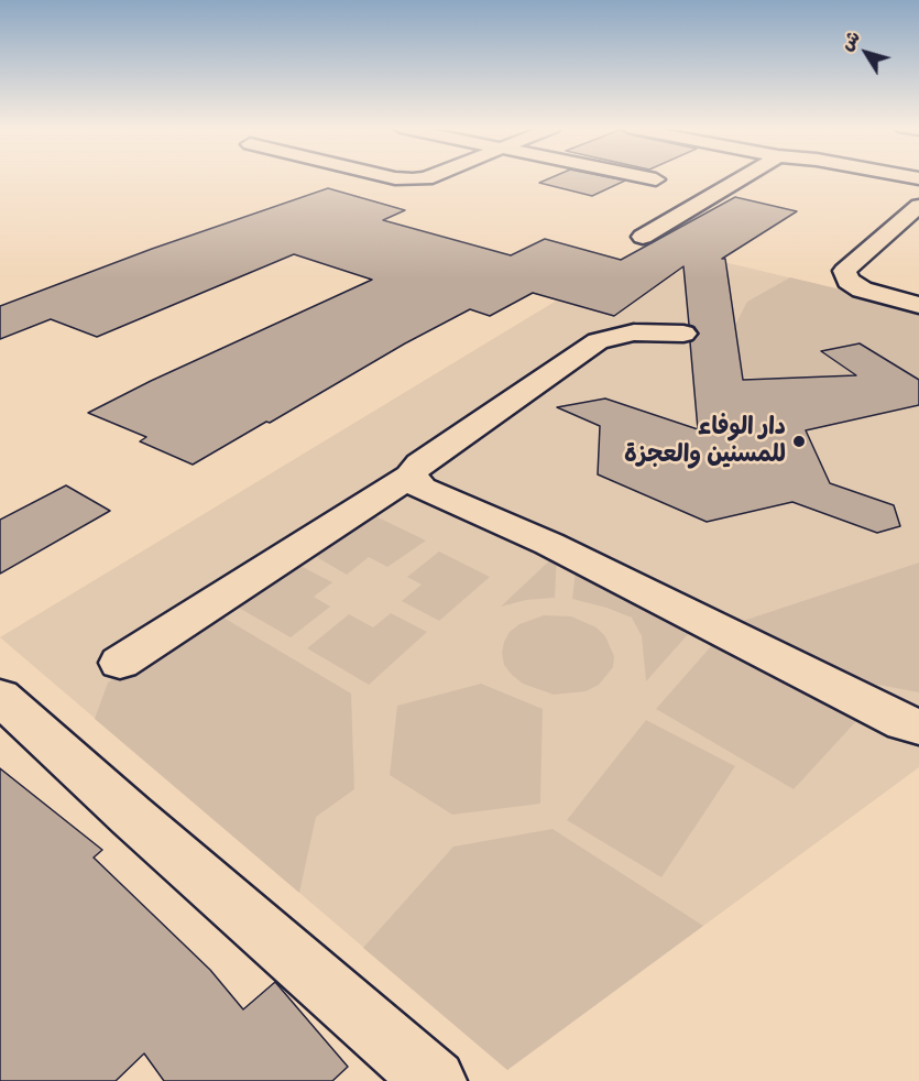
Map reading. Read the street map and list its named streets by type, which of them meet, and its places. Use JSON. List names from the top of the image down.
{
  "places": ["دار الوفاء للمسنين والعجزة"],
  "north": "top left"
}
